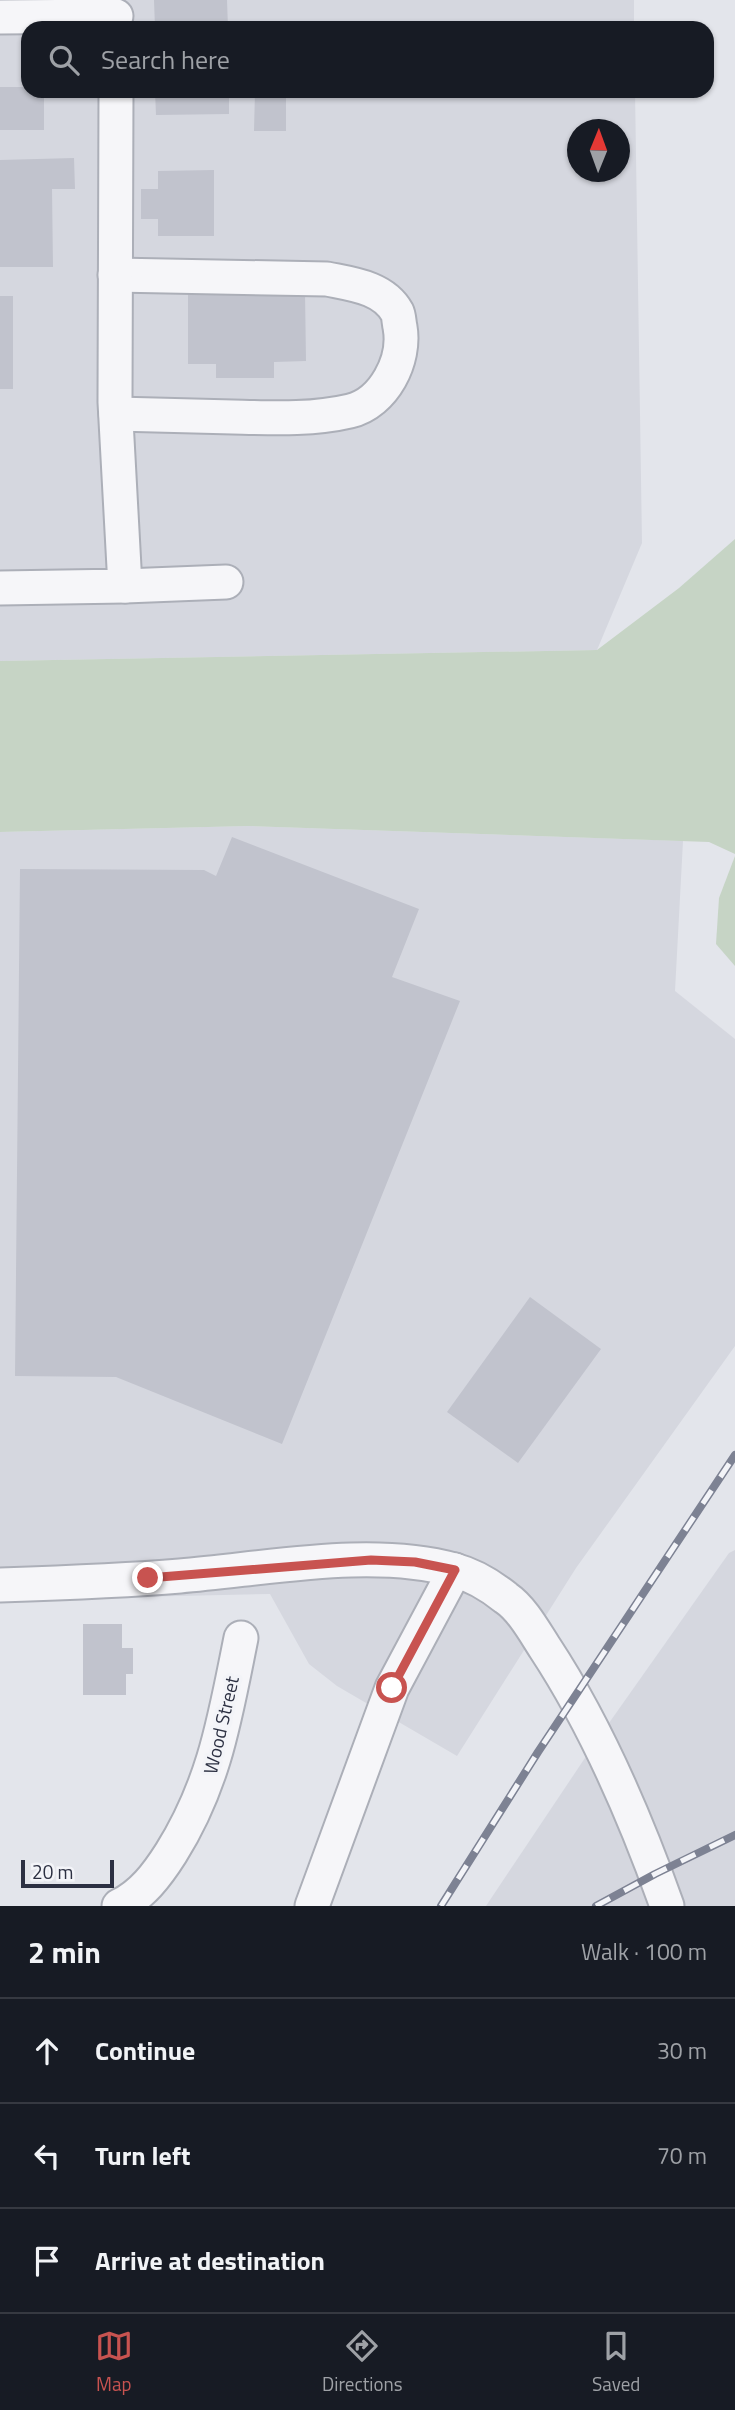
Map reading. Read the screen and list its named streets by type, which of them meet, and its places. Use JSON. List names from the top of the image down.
{
  "streets": {
    "street": ["Wood Street"]
  },
  "scale_bar": "20 m",
  "north": "top",
  "page": {
    "search": "Search here",
    "scale": "20 m",
    "heading": ["2 min", "Walk · 100 m"],
    "list": [
      ["Continue", "30 m"],
      ["Turn left", "70 m"],
      "Arrive at destination"
    ],
    "nav": ["Map", "Directions", "Saved"]
  }
}
